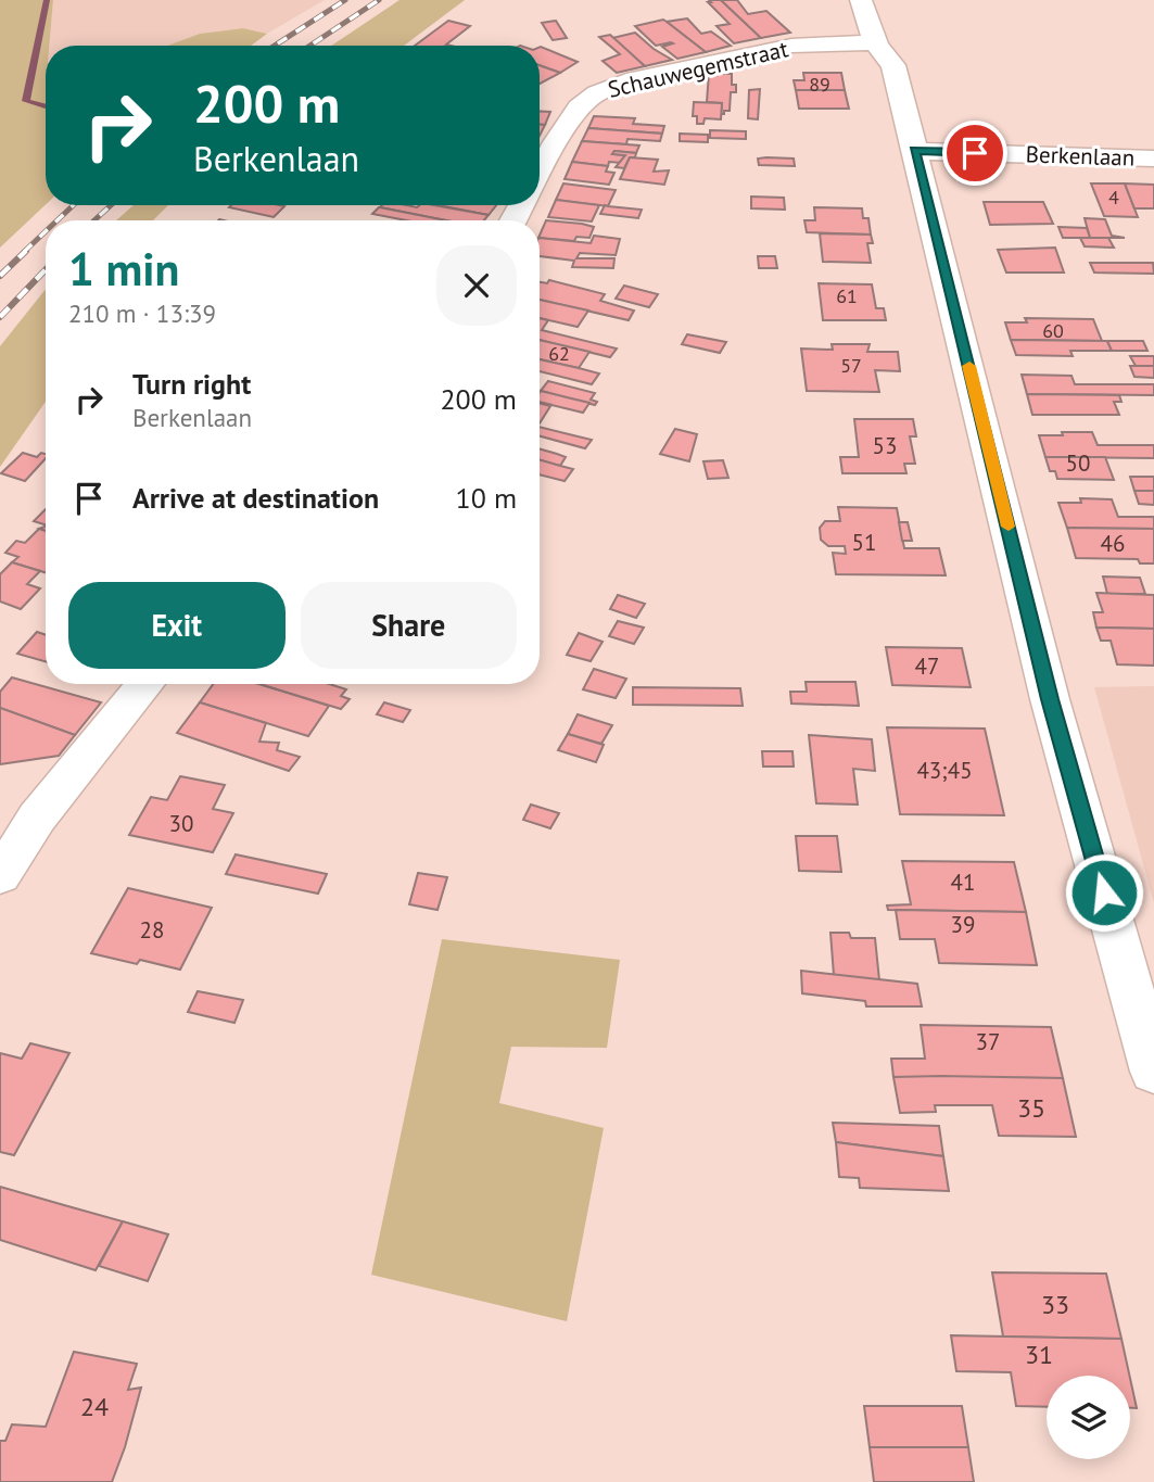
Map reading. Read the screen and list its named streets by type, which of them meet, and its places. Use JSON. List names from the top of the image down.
{
  "streets": {
    "street": ["Schauwegemstraat", "Berkenlaan"]
  },
  "house_numbers": [
    "89",
    "4",
    "61",
    "60",
    "62",
    "57",
    "53",
    "50",
    "51",
    "46",
    "47",
    "43;45",
    "30",
    "41",
    "39",
    "28",
    "37",
    "35",
    "33",
    "31",
    "24"
  ],
  "page": {
    "turn": ["200 m", "Berkenlaan"],
    "heading": ["1 min", "210 m · 13:39"],
    "list": [
      {
        "name": "Turn right",
        "note": "Berkenlaan",
        "value": "200 m"
      },
      {
        "name": "Arrive at destination",
        "value": "10 m"
      }
    ],
    "buttons": ["Exit", "Share"]
  }
}
